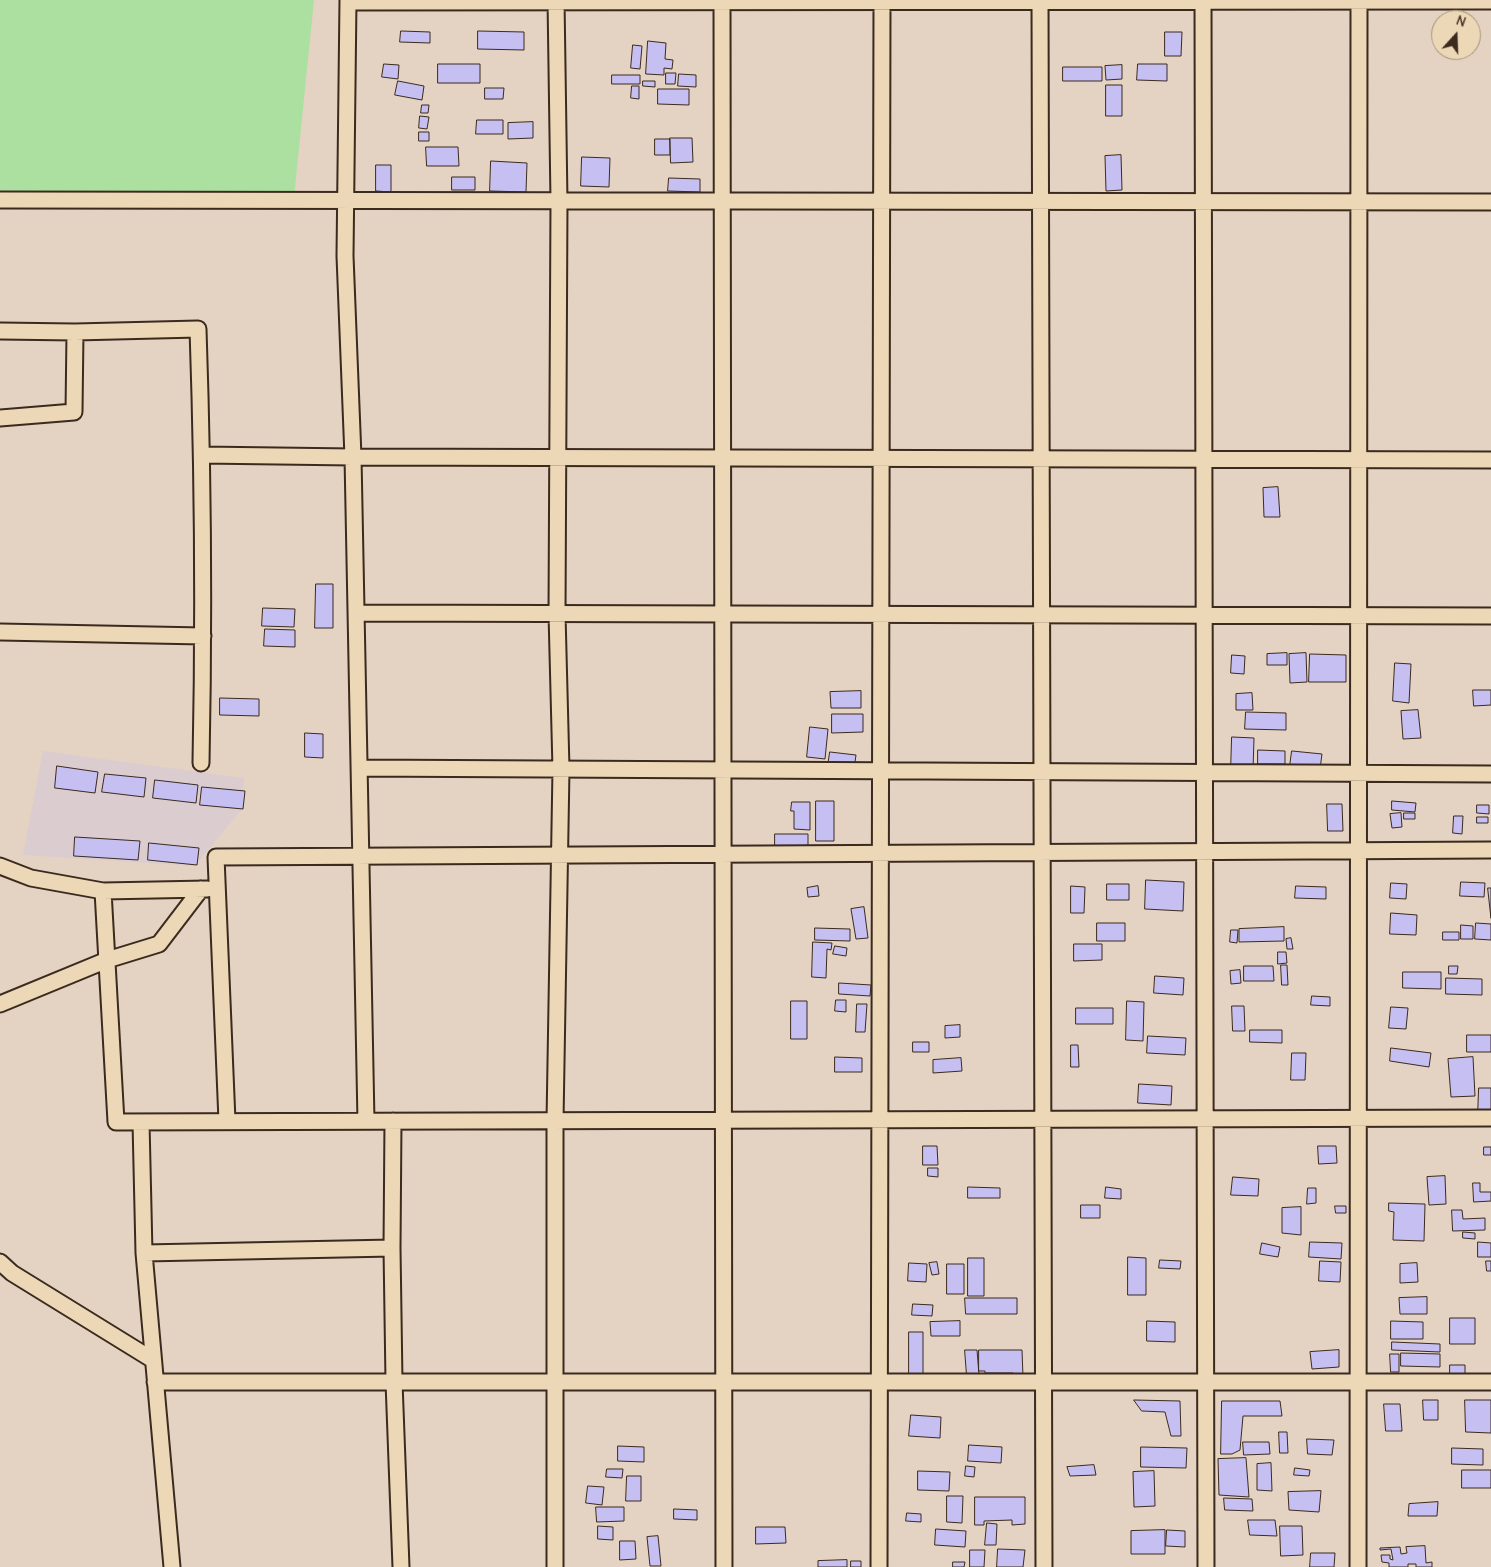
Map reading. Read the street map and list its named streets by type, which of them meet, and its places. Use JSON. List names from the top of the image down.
{
  "north": "top"
}
